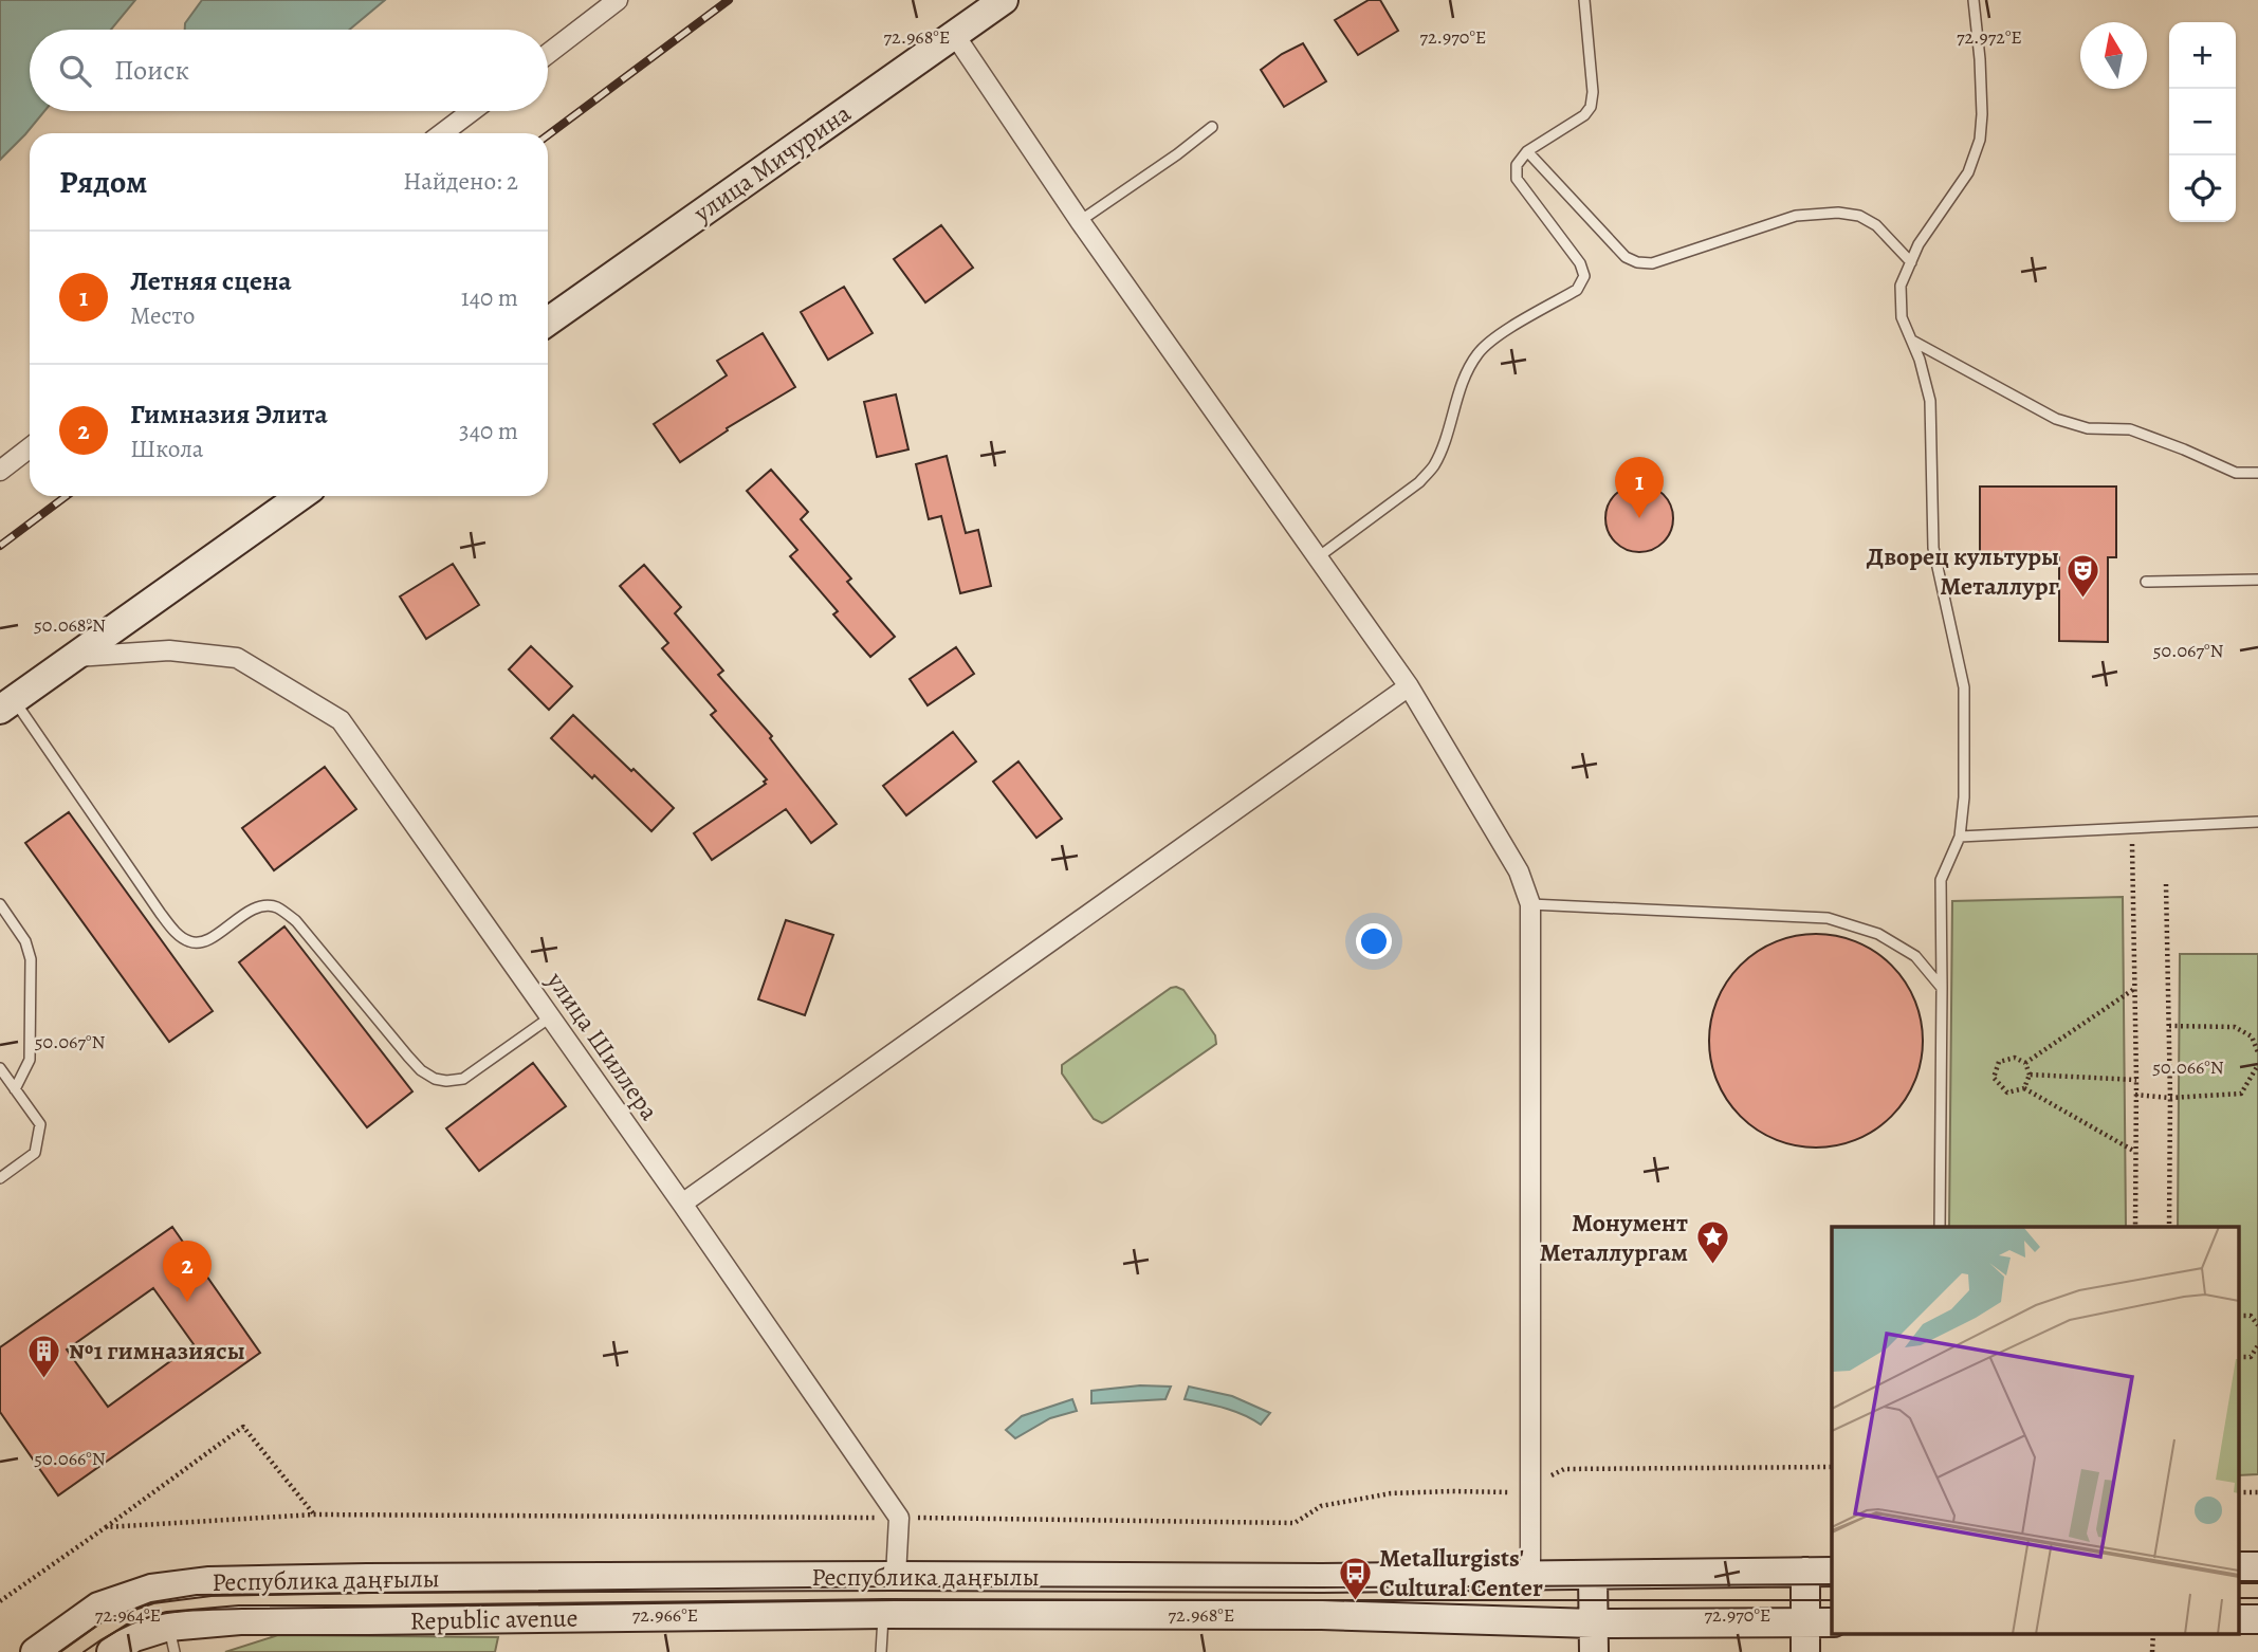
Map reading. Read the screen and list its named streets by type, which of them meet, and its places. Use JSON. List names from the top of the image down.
{
  "streets": {
    "main road": ["улица Мичурина", "Республика даңғылы", "Republic avenue"],
    "street": ["улица Шиллера"]
  },
  "crossings": [
    ["улица Шиллера", "Республика даңғылы"],
    ["Республика даңғылы", "Republic avenue"]
  ],
  "places": {
    "theatre": ["Дворец культуры Металлург"],
    "place": ["Монумент Металлургам"],
    "building": ["№1 гимназиясы"],
    "bus stop": ["Metallurgists' Cultural Center"]
  },
  "north": "top",
  "page": {
    "map_buttons": ["+", "−"],
    "search": "Поиск",
    "heading": ["Рядом", "Найдено: 2"],
    "list": [
      {
        "mark": "1",
        "name": "Летняя сцена",
        "note": "Место",
        "value": "140 m"
      },
      {
        "mark": "2",
        "name": "Гимназия Элита",
        "note": "Школа",
        "value": "340 m"
      }
    ],
    "pins": ["1", "2"]
  },
  "coordinates": [
    "72.968°E",
    "72.970°E",
    "72.972°E",
    "50.068°N",
    "50.067°N",
    "50.066°N",
    "72.964°E",
    "72.966°E"
  ]
}
